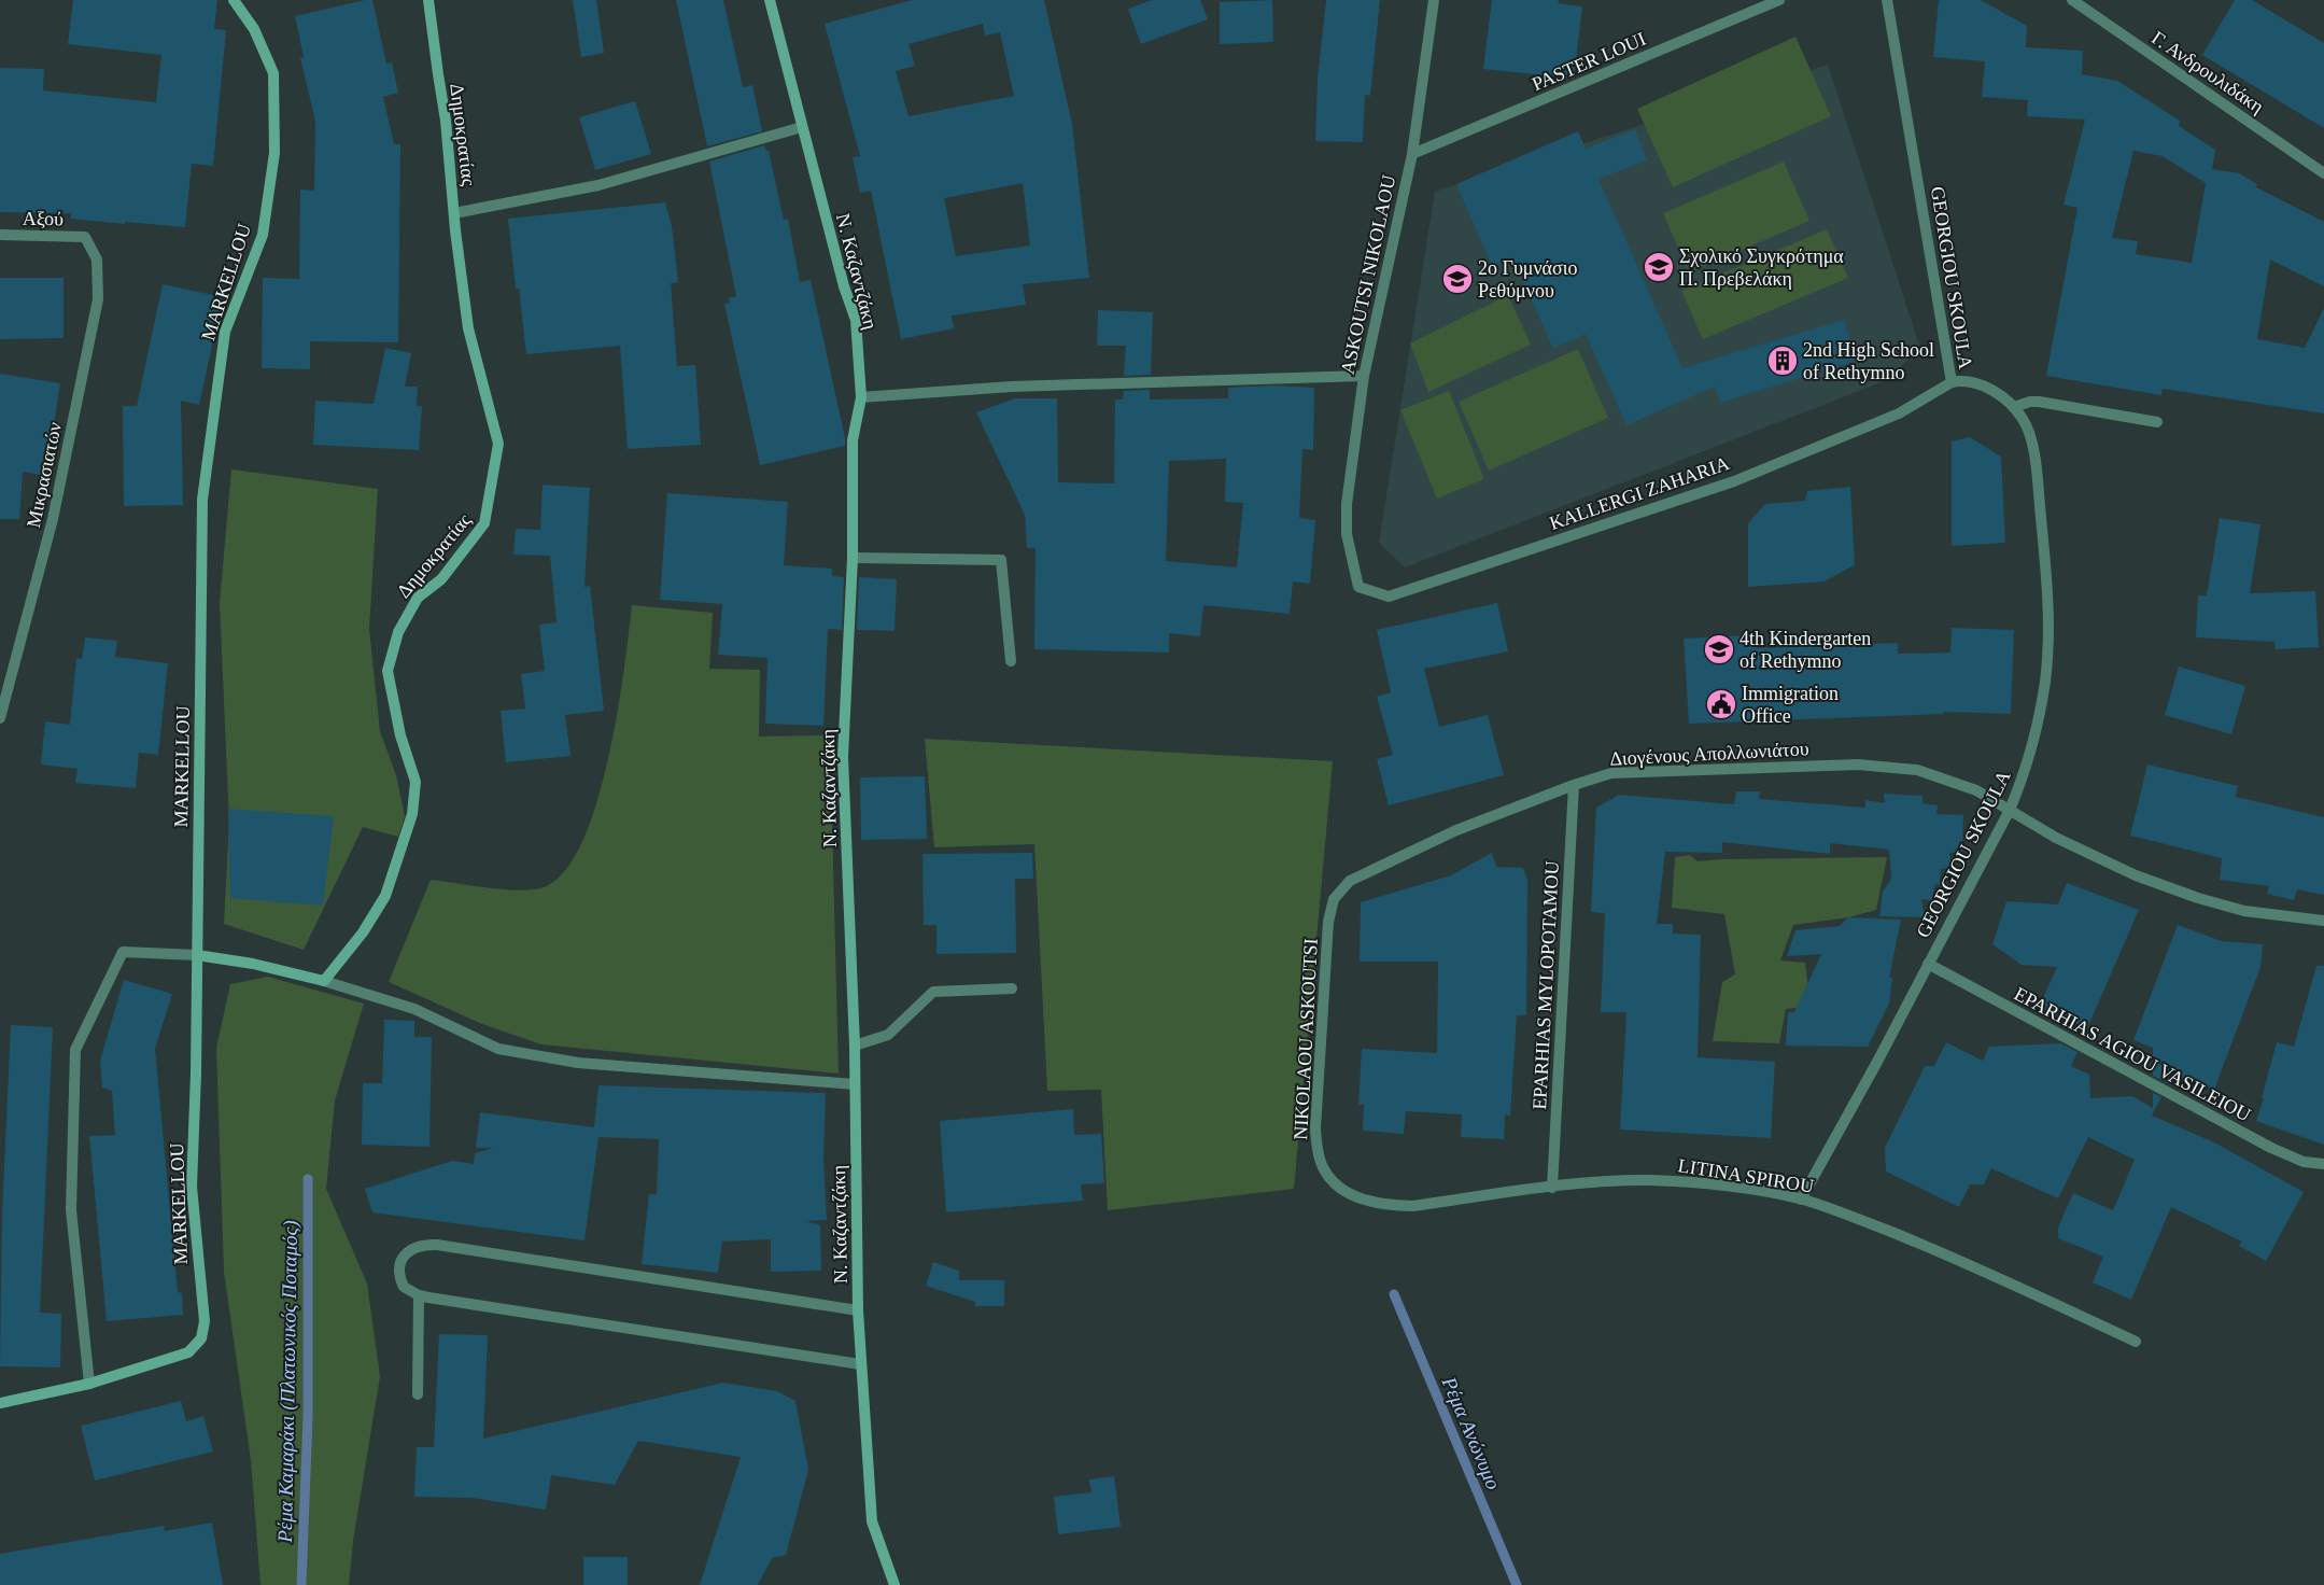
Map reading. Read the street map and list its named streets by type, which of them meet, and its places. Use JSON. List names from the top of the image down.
{
  "streets": {
    "street": [
      "PASTER LOUI",
      "Γ. Ανδρουλιδάκη",
      "Δημοκρατίας",
      "Αξού",
      "Ν. Καζαντζάκη",
      "ASKOUTSI NIKOLAOU",
      "GEORGIOU SKOULA",
      "MARKELLOU",
      "Μικρασιατών",
      "KALLERGI ZAHARIA",
      "Διογένους Απολλωνιάτου",
      "EPARHIAS MYLOPOTAMOU",
      "NIKOLAOU ASKOUTSI",
      "EPARHIAS AGIOU VASILEIOU",
      "LITINA SPIROU"
    ]
  },
  "crossings": [
    ["PASTER LOUI", "ASKOUTSI NIKOLAOU"],
    ["Αξού", "Μικρασιατών"],
    ["ASKOUTSI NIKOLAOU", "KALLERGI ZAHARIA"],
    ["GEORGIOU SKOULA", "KALLERGI ZAHARIA"],
    ["GEORGIOU SKOULA", "Διογένους Απολλωνιάτου"],
    ["GEORGIOU SKOULA", "EPARHIAS AGIOU VASILEIOU"],
    ["GEORGIOU SKOULA", "LITINA SPIROU"],
    ["Διογένους Απολλωνιάτου", "EPARHIAS MYLOPOTAMOU"],
    ["Διογένους Απολλωνιάτου", "NIKOLAOU ASKOUTSI"],
    ["EPARHIAS MYLOPOTAMOU", "LITINA SPIROU"],
    ["NIKOLAOU ASKOUTSI", "LITINA SPIROU"]
  ],
  "water": ["Ρέμα Καμαράκι (Πλατωνικός Ποταμός)", "Ρέμα Ανώνυμο"],
  "places": {
    "school or university": ["Σχολικό Συγκρότημα Π. Πρεβελάκη", "2ο Γυμνάσιο Ρεθύμνου", "4th Kindergarten of Rethymno"],
    "building": ["2nd High School of Rethymno"],
    "public building": ["Immigration Office"]
  }
}
